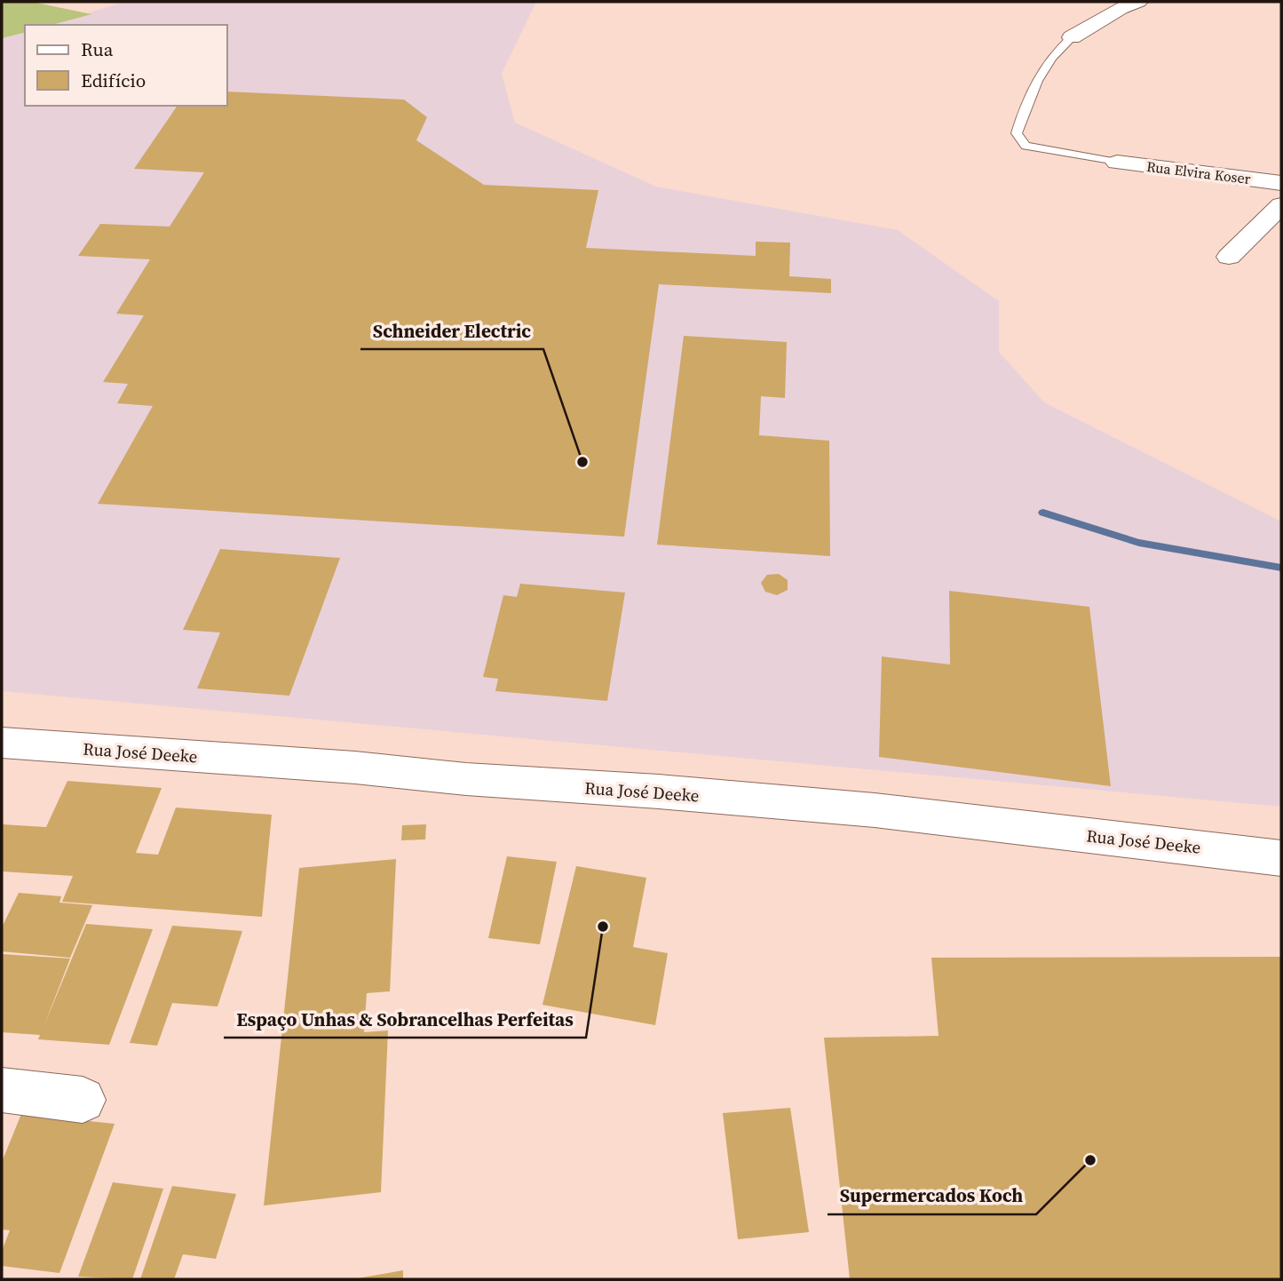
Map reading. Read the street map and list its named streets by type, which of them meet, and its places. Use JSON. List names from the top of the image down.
{
  "streets": {
    "street": ["Rua Elvira Koser", "Rua José Deeke"]
  },
  "places": ["Schneider Electric", "Espaço Unhas & Sobrancelhas Perfeitas", "Supermercados Koch"],
  "legend": ["Rua", "Edifício"]
}
